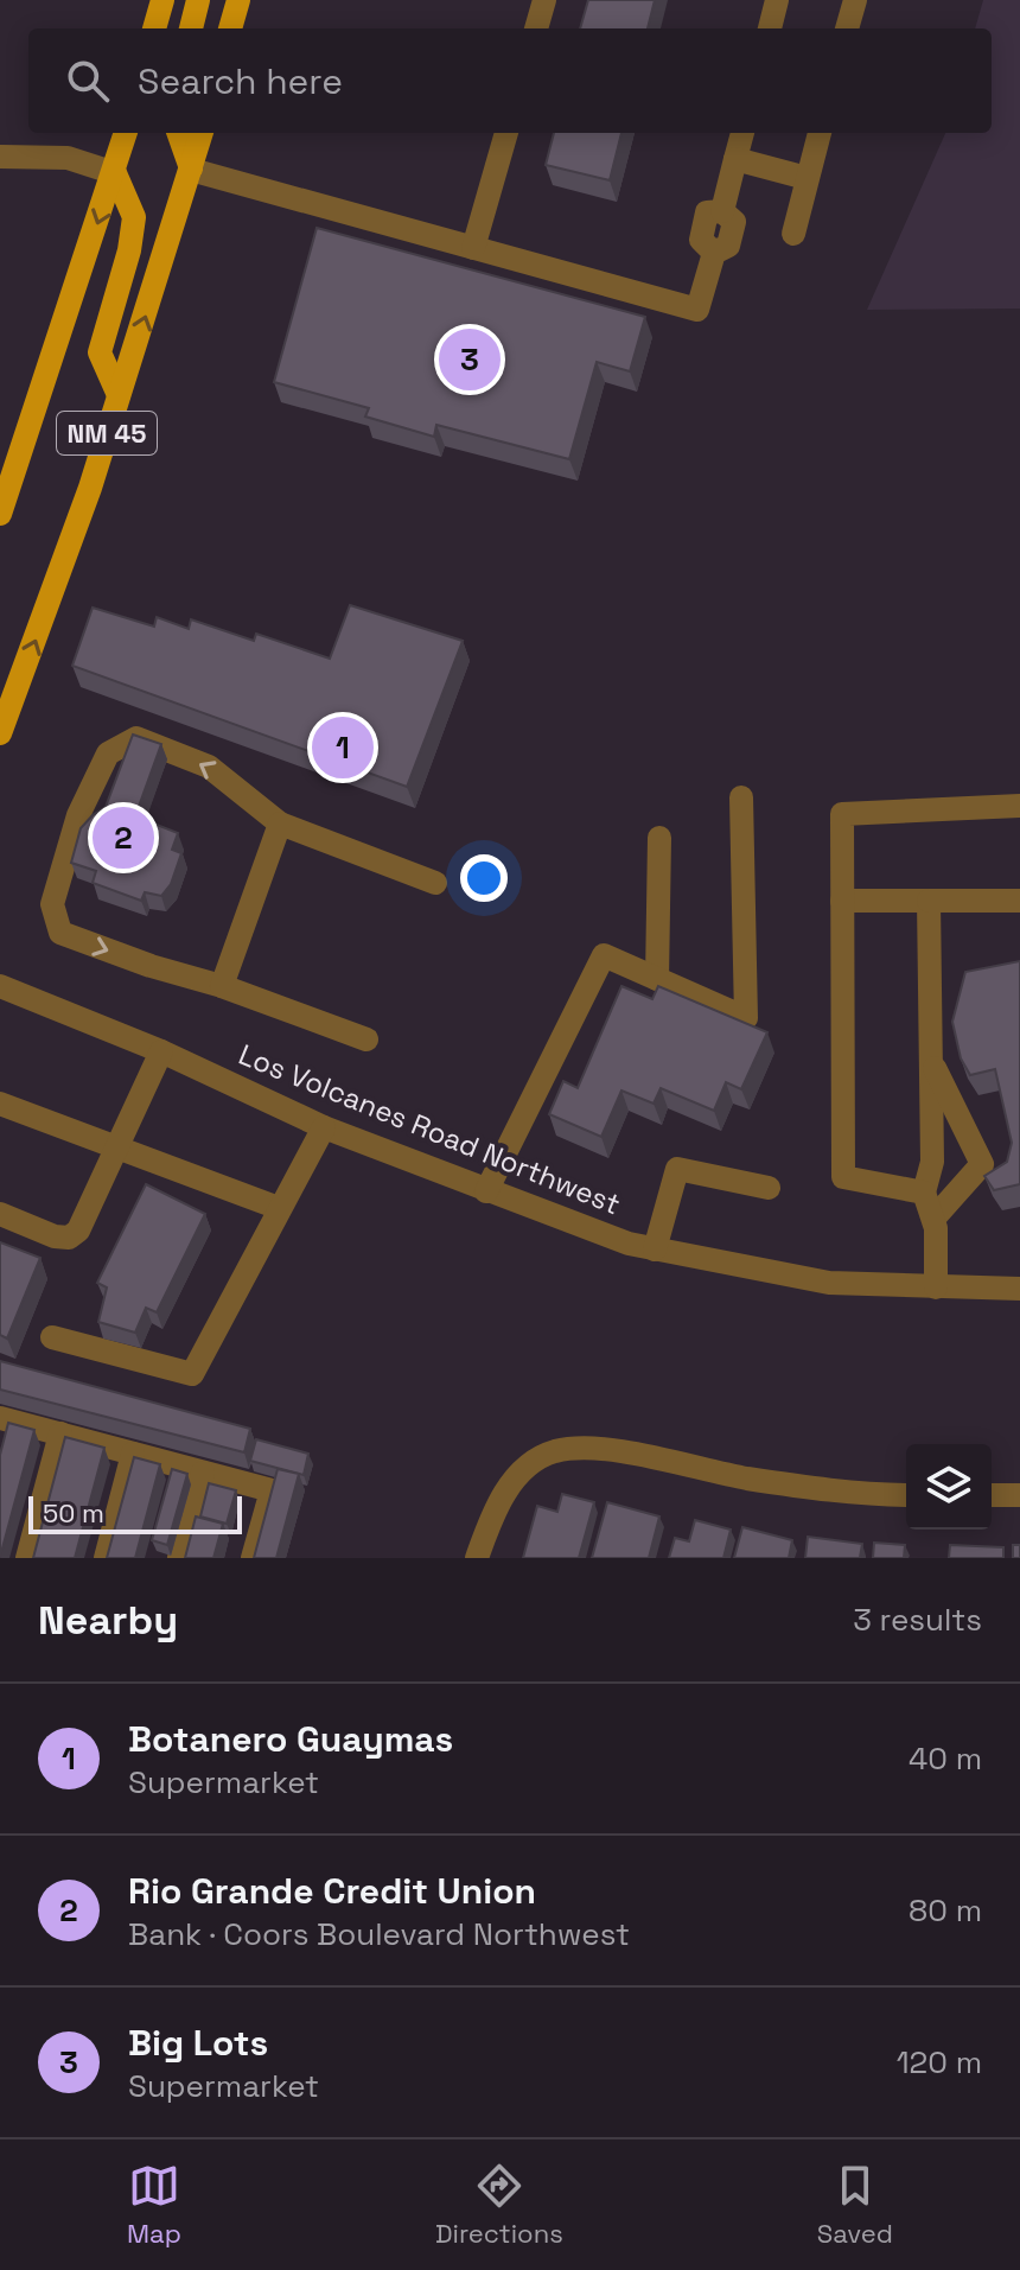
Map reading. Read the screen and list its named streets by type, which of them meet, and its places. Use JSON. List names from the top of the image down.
{
  "streets": {
    "main road": ["NM 45"],
    "street": ["Los Volcanes Road Northwest"]
  },
  "scale_bar": "50 m",
  "page": {
    "search": "Search here",
    "pins": ["3", "1", "2"],
    "scale": "50 m",
    "heading": ["Nearby", "3 results"],
    "list": [
      {
        "mark": "1",
        "name": "Botanero Guaymas",
        "note": "Supermarket",
        "value": "40 m"
      },
      {
        "mark": "2",
        "name": "Rio Grande Credit Union",
        "note": "Bank · Coors Boulevard Northwest",
        "value": "80 m"
      },
      {
        "mark": "3",
        "name": "Big Lots",
        "note": "Supermarket",
        "value": "120 m"
      }
    ],
    "nav": ["Map", "Directions", "Saved"]
  }
}
